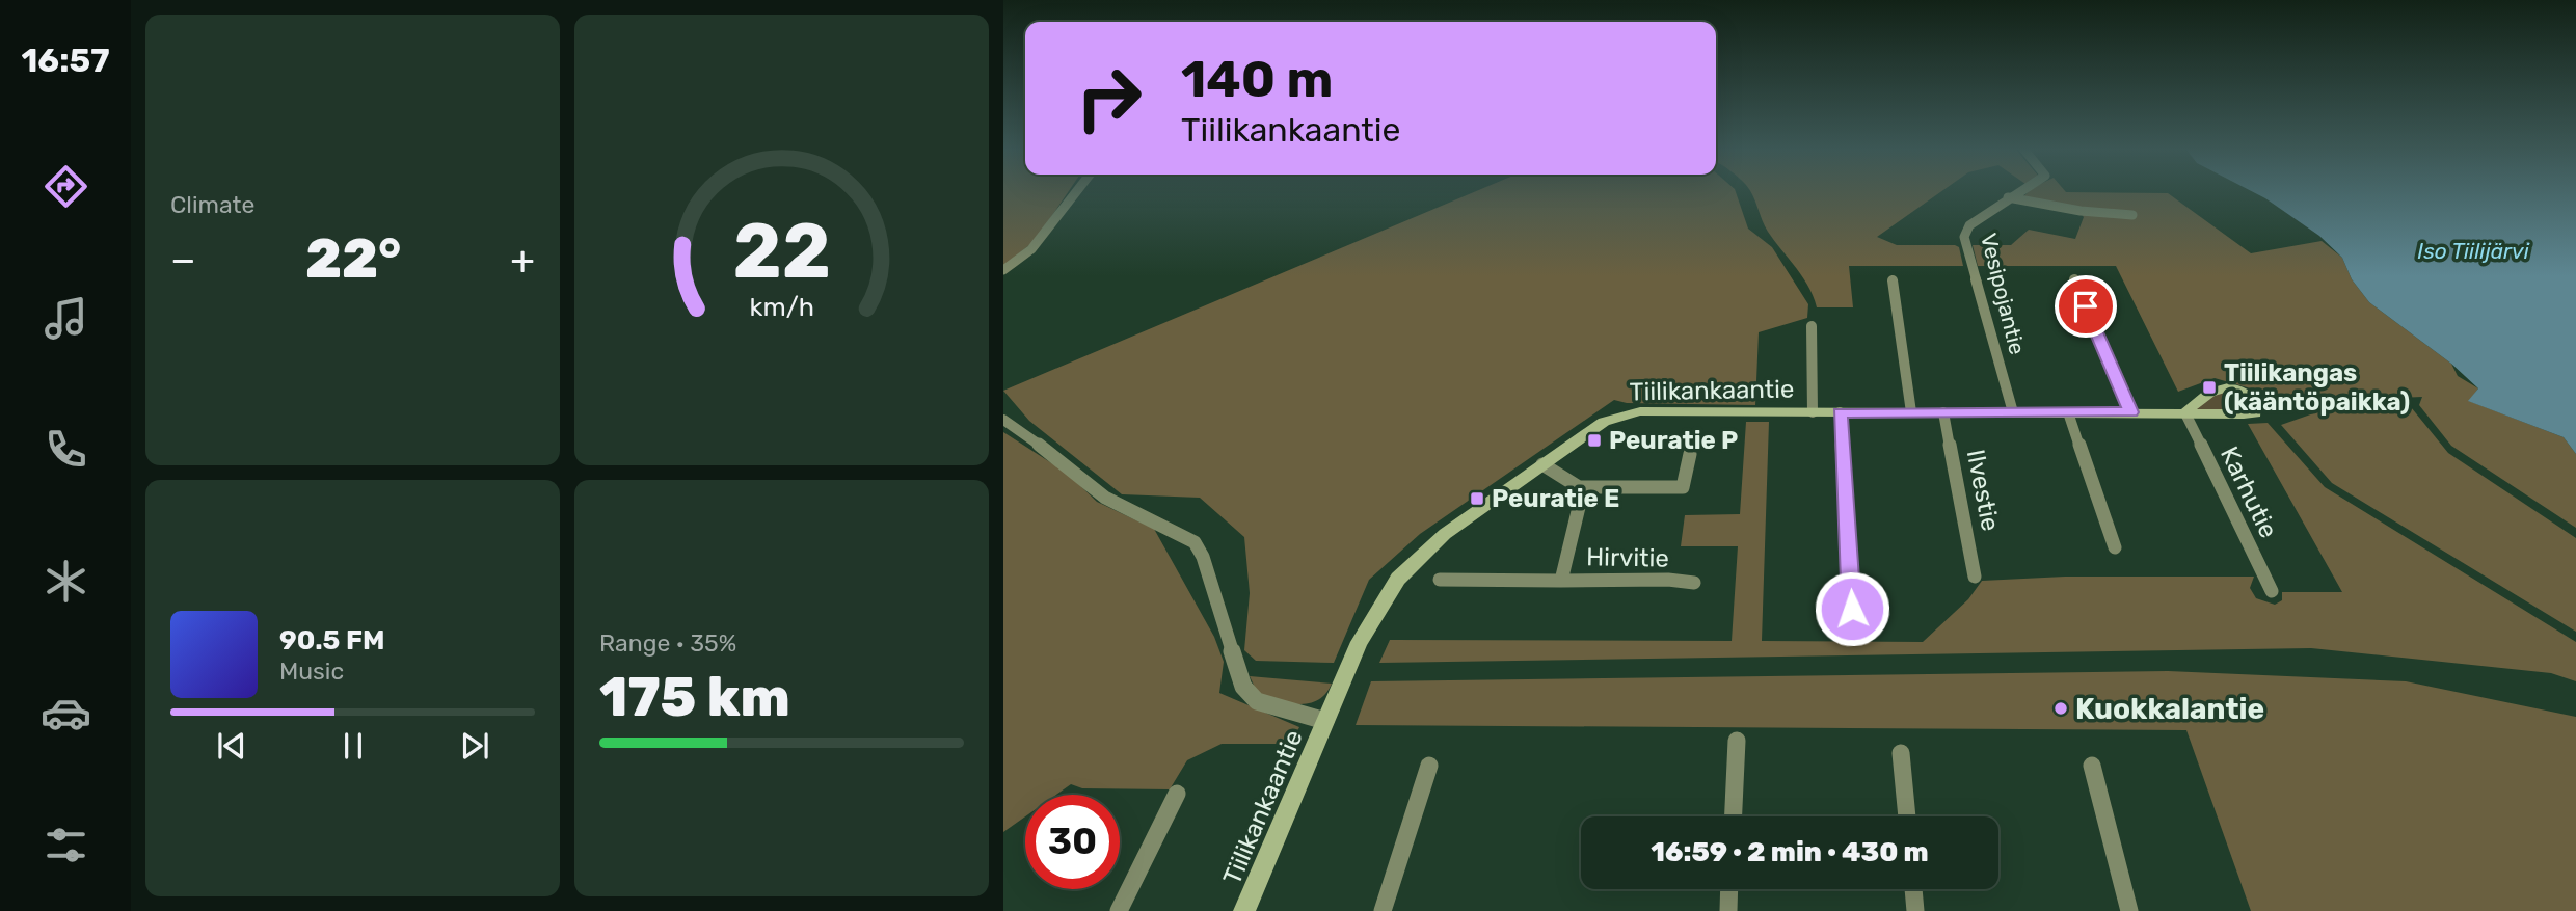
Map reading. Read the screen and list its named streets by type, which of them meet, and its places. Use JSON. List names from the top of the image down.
{
  "streets": {
    "street": [
      "Vesipojantie",
      "Tiilikankaantie",
      "Ilvestie",
      "Karhutie",
      "Hirvitie"
    ]
  },
  "crossings": [
    ["Vesipojantie", "Tiilikankaantie"],
    ["Tiilikankaantie", "Ilvestie"],
    ["Tiilikankaantie", "Karhutie"]
  ],
  "water": ["Iso Tiilijärvi"],
  "places": {
    "transit": ["Tiilikangas (kääntöpaikka)", "Peuratie P", "Peuratie E"],
    "other": ["Kuokkalantie"]
  },
  "page": {
    "tabs": "16:57",
    "tile": [
      "Climate",
      ["Range · 35%", "175 km"]
    ],
    "turn": ["140 m", "Tiilikankaantie"],
    "heat": ["−", "22°", "+"],
    "song": ["90.5 FM", "Music"],
    "limit": "30",
    "trip": "16:59 · 2 min · 430 m",
    "gauge": ["22", "km/h"]
  }
}
